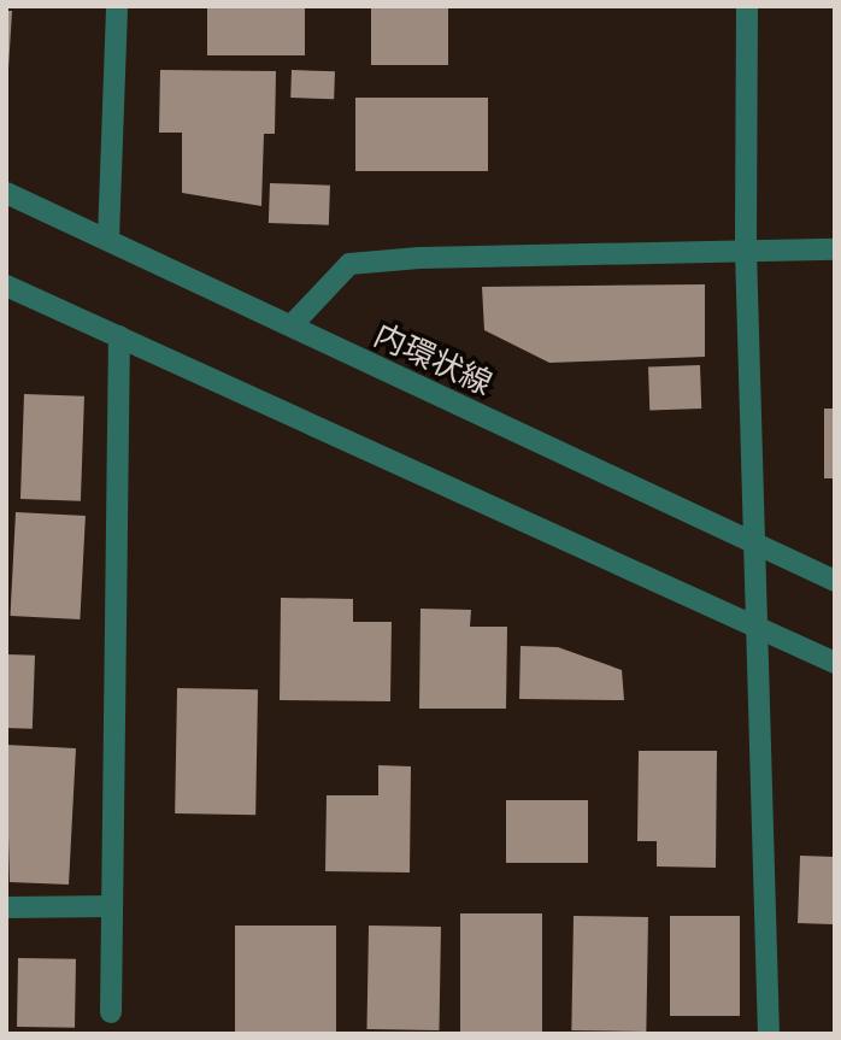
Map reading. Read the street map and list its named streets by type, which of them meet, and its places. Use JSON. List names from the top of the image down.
{
  "streets": {
    "street": ["内環状線"]
  }
}
